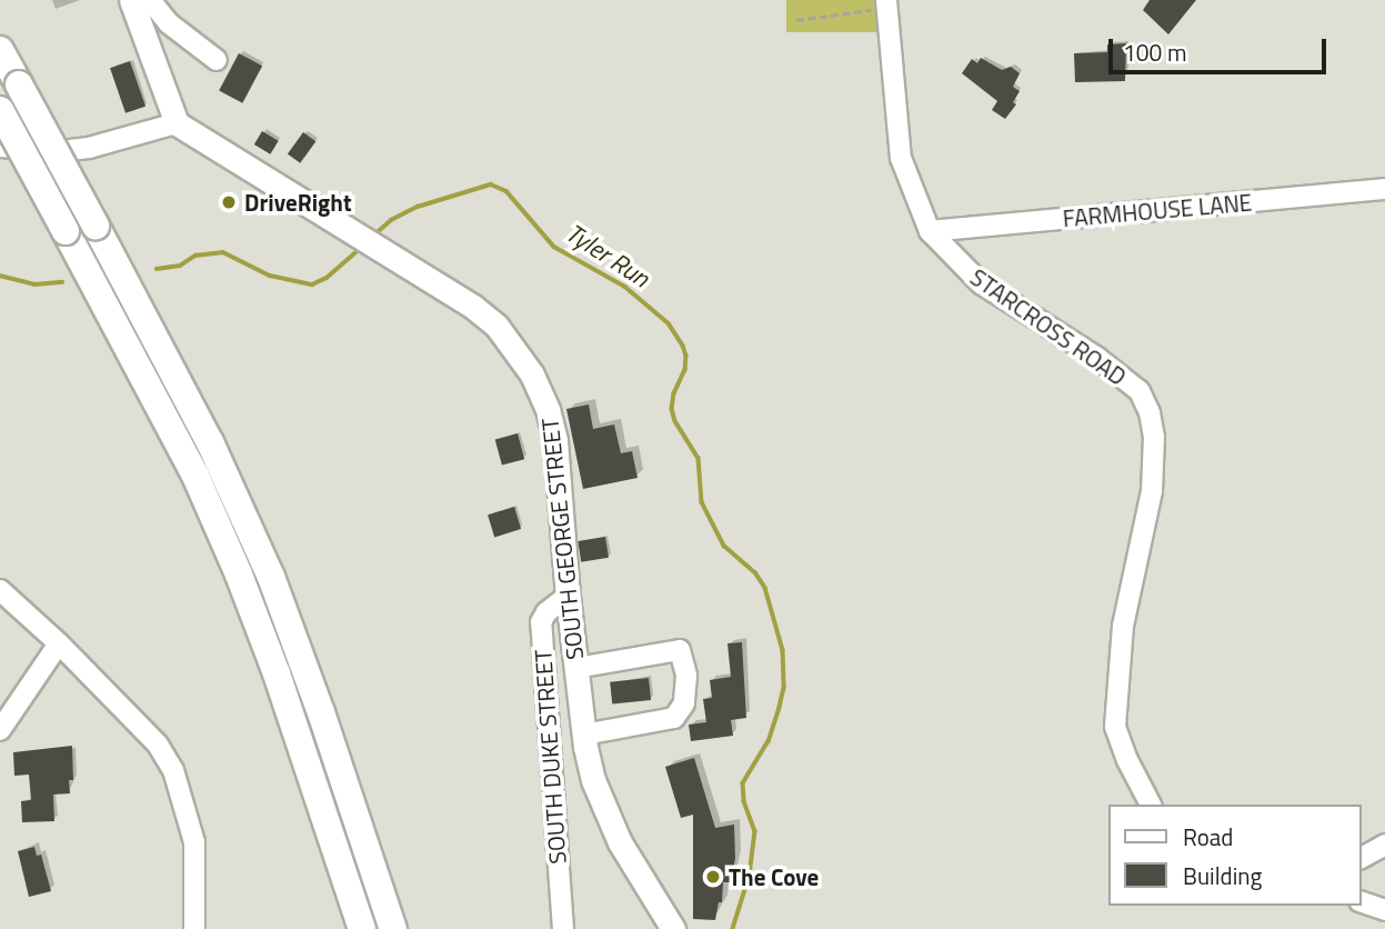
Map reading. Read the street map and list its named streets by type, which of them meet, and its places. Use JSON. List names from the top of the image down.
{
  "streets": {
    "main road": ["SOUTH GEORGE STREET"],
    "street": ["FARMHOUSE LANE", "STARCROSS ROAD", "SOUTH DUKE STREET"]
  },
  "crossings": [
    ["FARMHOUSE LANE", "STARCROSS ROAD"],
    ["SOUTH GEORGE STREET", "SOUTH DUKE STREET"]
  ],
  "water": ["Tyler Run"],
  "places": ["DriveRight", "The Cove"],
  "legend": ["Road", "Building"],
  "scale_bar": "100 m"
}
